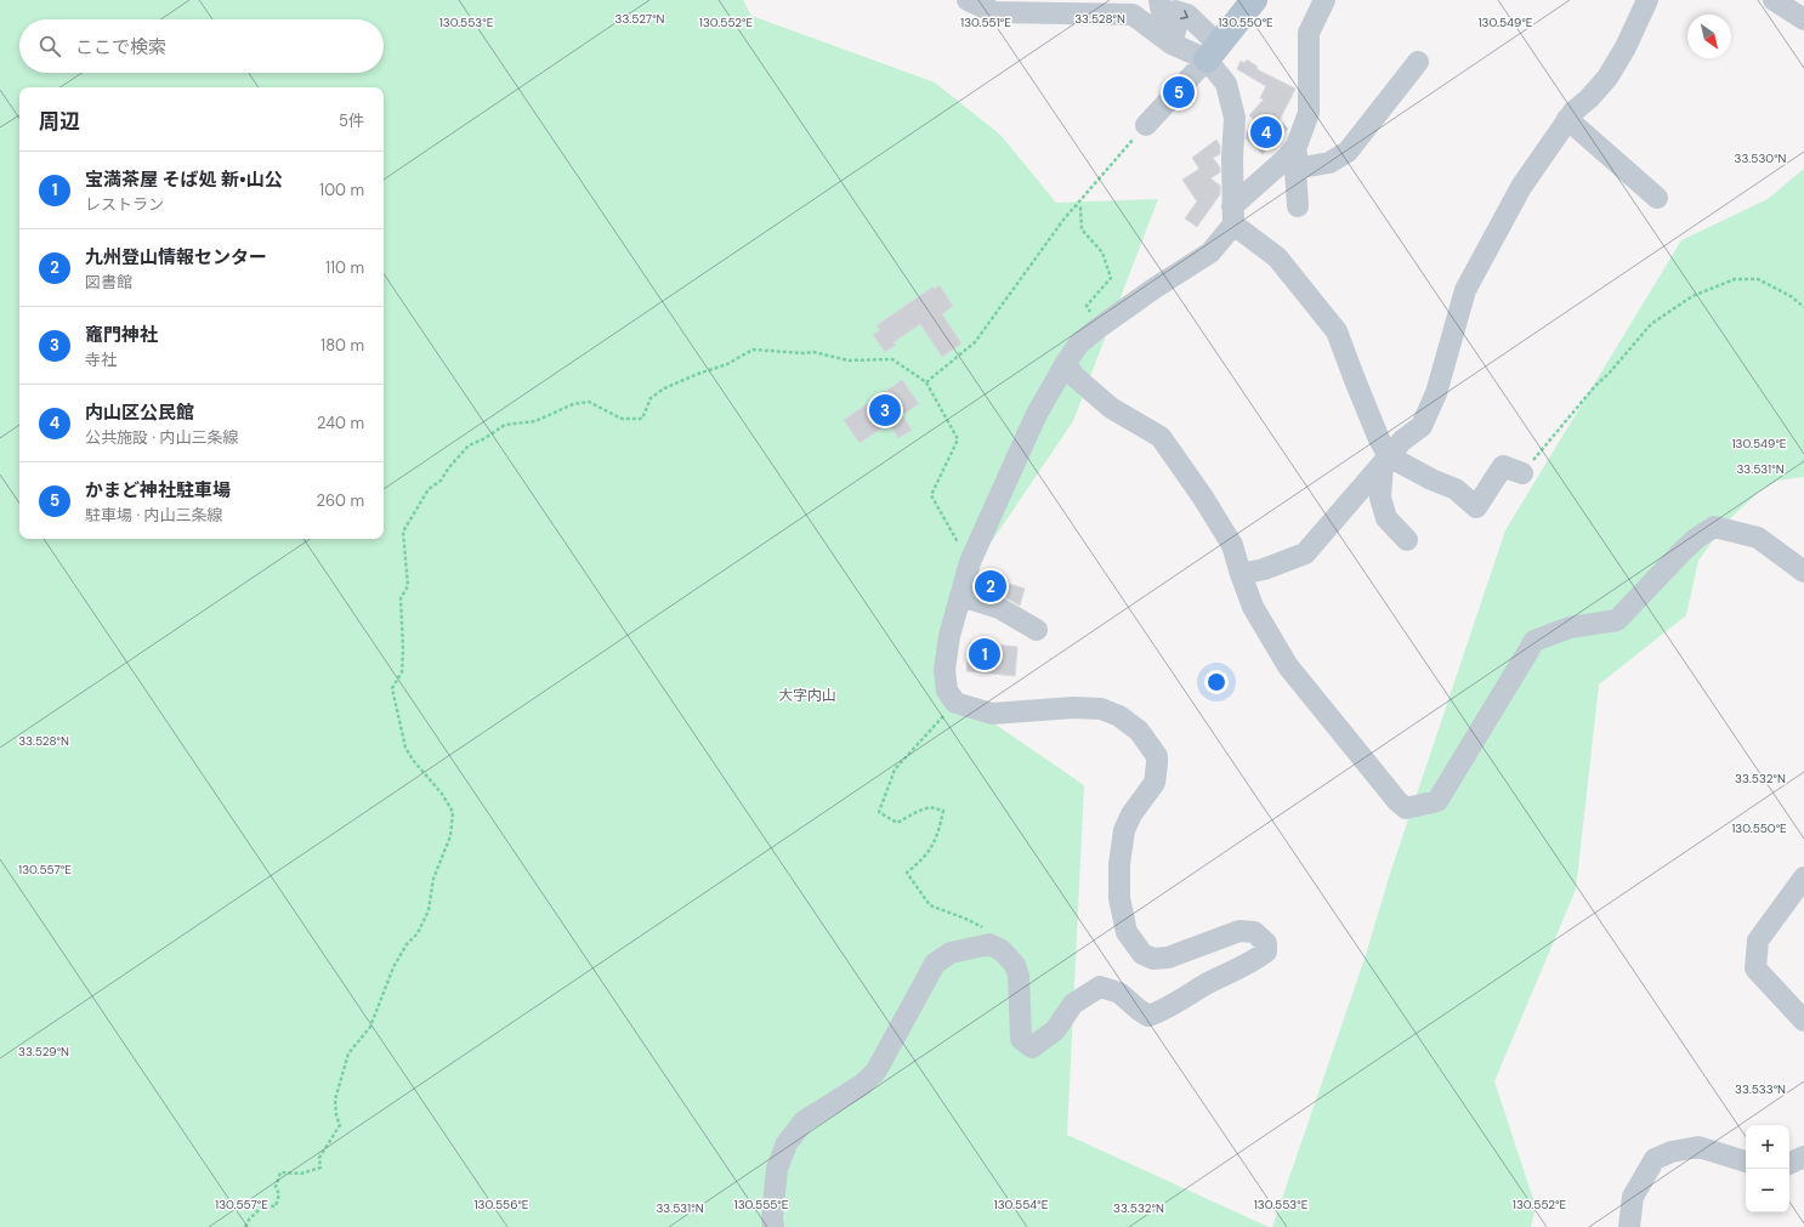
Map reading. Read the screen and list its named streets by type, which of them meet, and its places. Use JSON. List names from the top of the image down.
{
  "districts": ["大字内山"],
  "north": "bottom right",
  "page": {
    "search": "ここで検索",
    "pins": [
      "5",
      "4",
      "3",
      "2",
      "1"
    ],
    "heading": ["周辺", "5件"],
    "list": [
      {
        "mark": "1",
        "name": "宝満茶屋 そば処 新•山公",
        "note": "レストラン",
        "value": "100 m"
      },
      {
        "mark": "2",
        "name": "九州登山情報センター",
        "note": "図書館",
        "value": "110 m"
      },
      {
        "mark": "3",
        "name": "竈門神社",
        "note": "寺社",
        "value": "180 m"
      },
      {
        "mark": "4",
        "name": "内山区公民館",
        "note": "公共施設 · 内山三条線",
        "value": "240 m"
      },
      {
        "mark": "5",
        "name": "かまど神社駐車場",
        "note": "駐車場 · 内山三条線",
        "value": "260 m"
      }
    ],
    "map_buttons": ["+", "−"]
  },
  "coordinates": [
    "33.527°N",
    "33.528°N",
    "130.553°E",
    "130.552°E",
    "130.551°E",
    "130.550°E",
    "130.549°E",
    "33.530°N",
    "33.531°N",
    "33.532°N",
    "130.557°E",
    "33.529°N",
    "33.533°N",
    "130.556°E",
    "130.555°E",
    "130.554°E"
  ]
}
